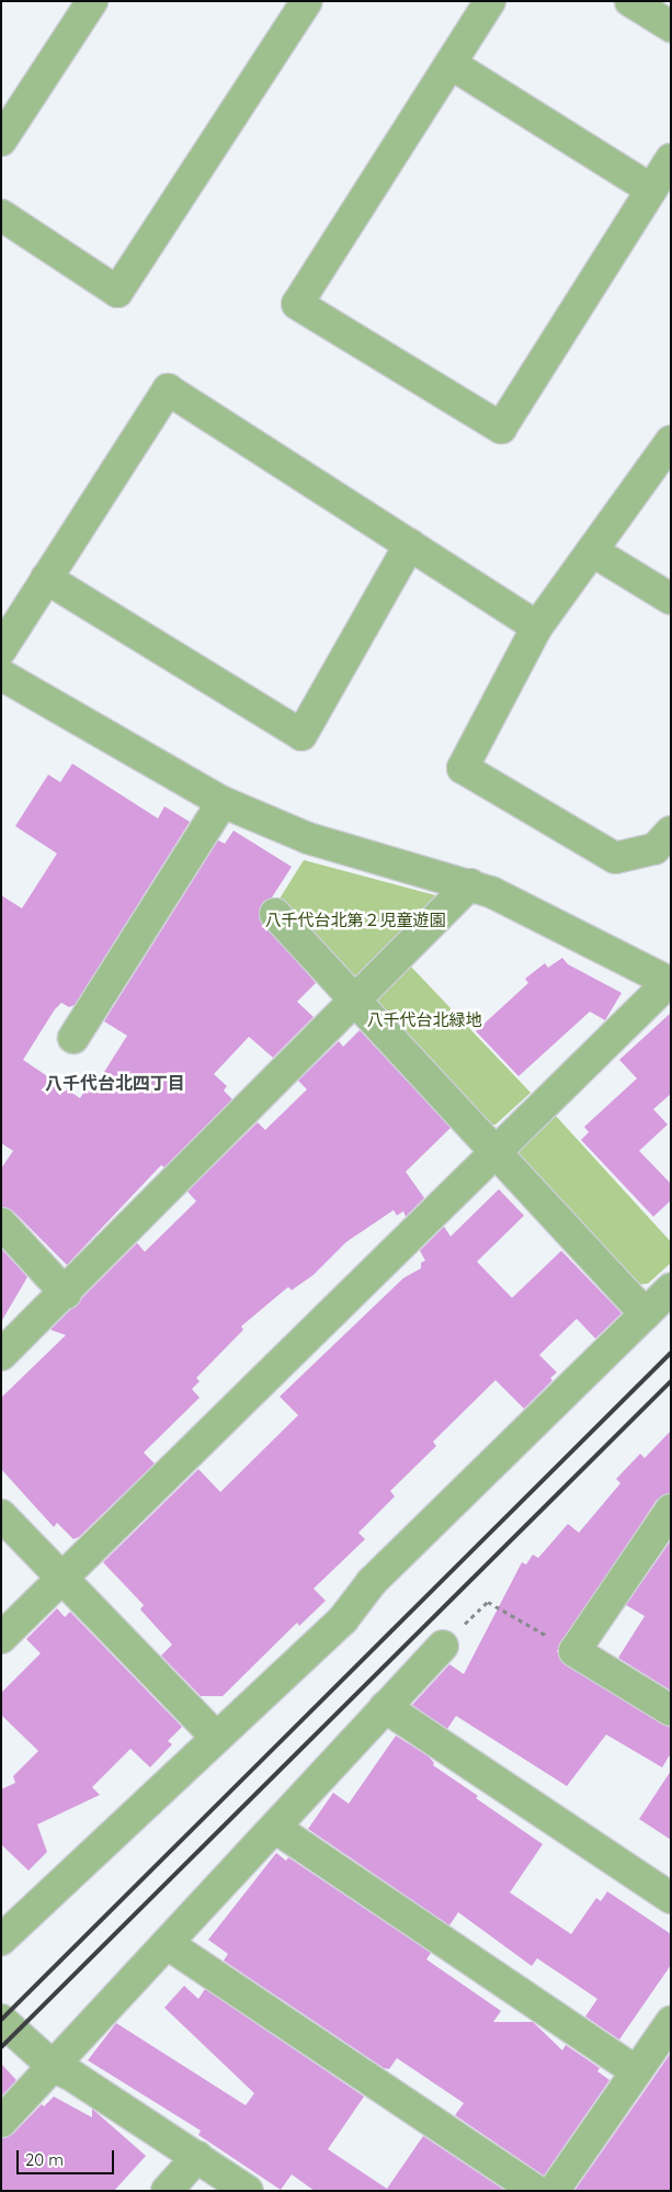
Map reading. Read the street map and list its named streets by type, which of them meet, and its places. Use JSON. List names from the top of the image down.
{
  "districts": ["八千代台北四丁目"],
  "parks": ["八千代台北第２児童遊園", "八千代台北緑地"],
  "scale_bar": "20 m"
}
